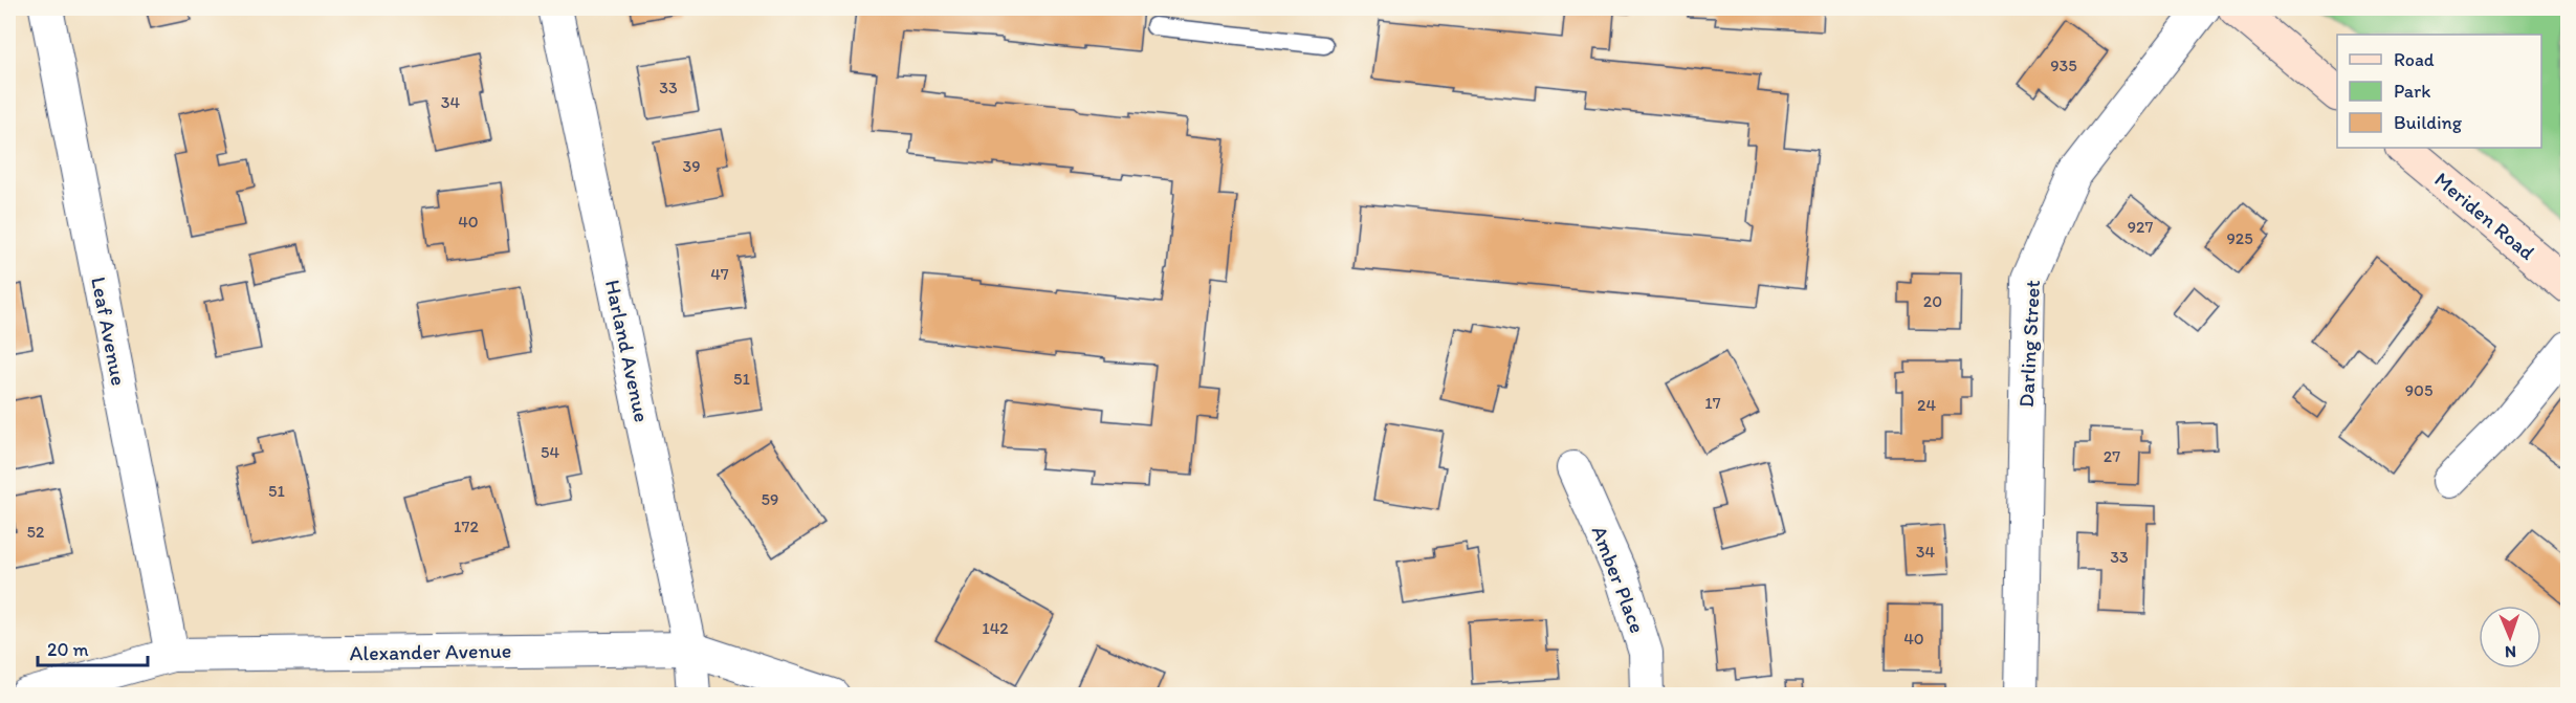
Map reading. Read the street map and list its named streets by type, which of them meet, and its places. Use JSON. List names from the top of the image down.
{
  "streets": {
    "main road": ["Meriden Road"],
    "street": [
      "Leaf Avenue",
      "Darling Street",
      "Harland Avenue",
      "Amber Place",
      "Alexander Avenue"
    ]
  },
  "crossings": [
    ["Leaf Avenue", "Alexander Avenue"],
    ["Harland Avenue", "Alexander Avenue"]
  ],
  "house_numbers": [
    "935",
    "33",
    "34",
    "39",
    "40",
    "927",
    "925",
    "47",
    "20",
    "51",
    "905",
    "17",
    "24",
    "54",
    "27",
    "51",
    "59",
    "172",
    "52",
    "34",
    "33",
    "142",
    "40"
  ],
  "legend": ["Road", "Park", "Building"],
  "scale_bar": "20 m",
  "north": "bottom"
}
